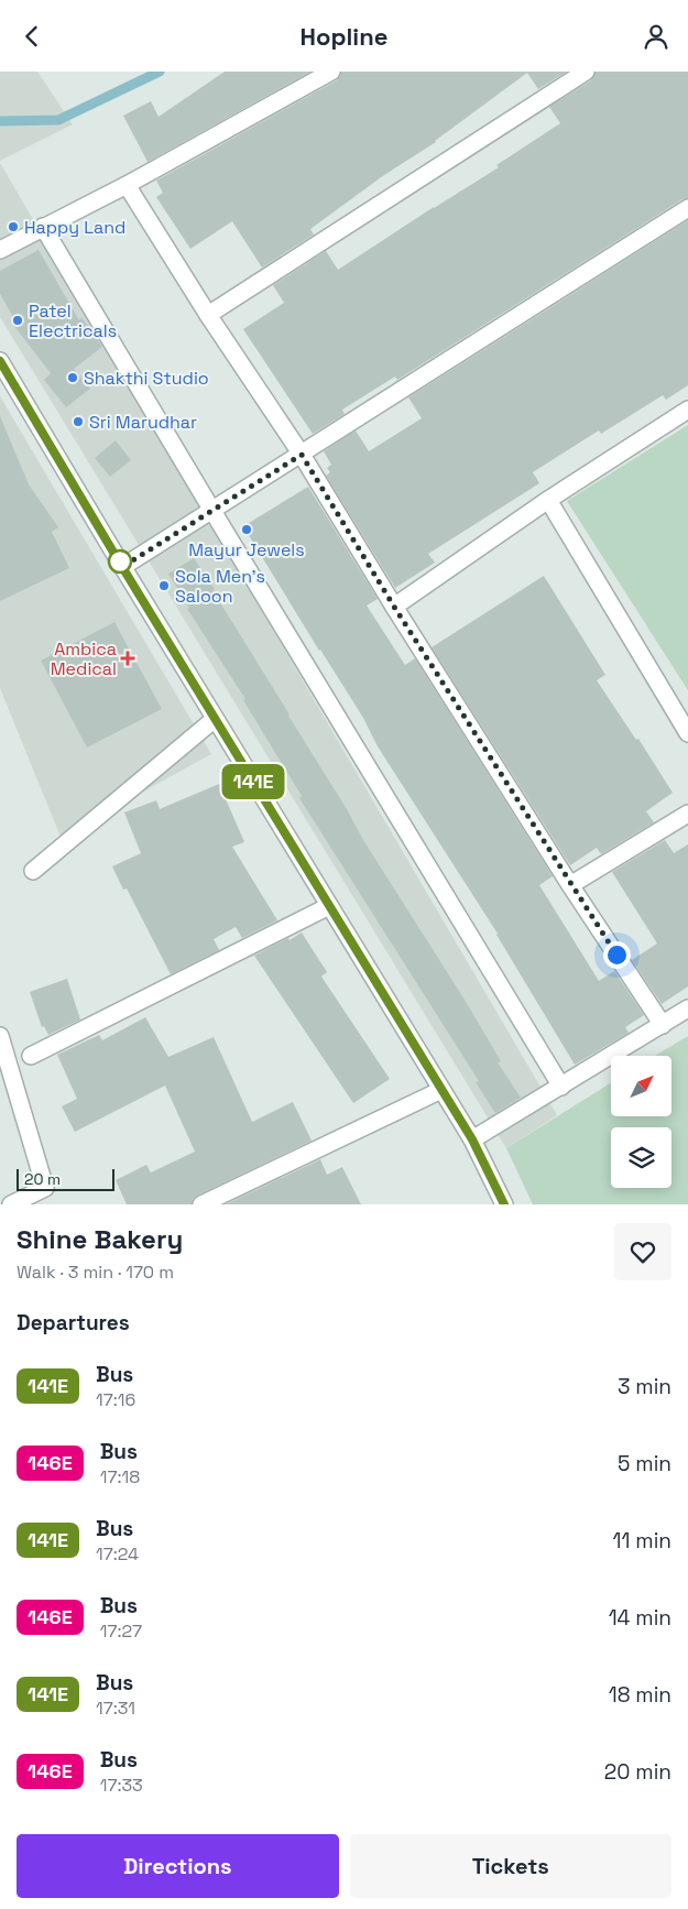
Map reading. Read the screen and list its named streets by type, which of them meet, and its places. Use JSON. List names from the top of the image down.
{
  "places": {
    "other": [
      "Happy Land",
      "Patel Electricals",
      "Shakthi Studio",
      "Sri Marudhar",
      "Mayur Jewels",
      "Sola Men’s Saloon"
    ],
    "health": ["Ambica Medical"]
  },
  "lines": ["bus line 141E"],
  "scale_bar": "20 m",
  "north": "top right",
  "page": {
    "header": "Hopline",
    "on_map": "141E",
    "scale": "20 m",
    "heading": [
      ["Shine Bakery", "Walk · 3 min · 170 m"],
      "Departures"
    ],
    "list": [
      {
        "mark": "141E",
        "name": "Bus",
        "note": "17:16",
        "value": "3 min"
      },
      {
        "mark": "146E",
        "name": "Bus",
        "note": "17:18",
        "value": "5 min"
      },
      {
        "mark": "141E",
        "name": "Bus",
        "note": "17:24",
        "value": "11 min"
      },
      {
        "mark": "146E",
        "name": "Bus",
        "note": "17:27",
        "value": "14 min"
      },
      {
        "mark": "141E",
        "name": "Bus",
        "note": "17:31",
        "value": "18 min"
      },
      {
        "mark": "146E",
        "name": "Bus",
        "note": "17:33",
        "value": "20 min"
      }
    ],
    "buttons": ["Directions", "Tickets"]
  }
}
